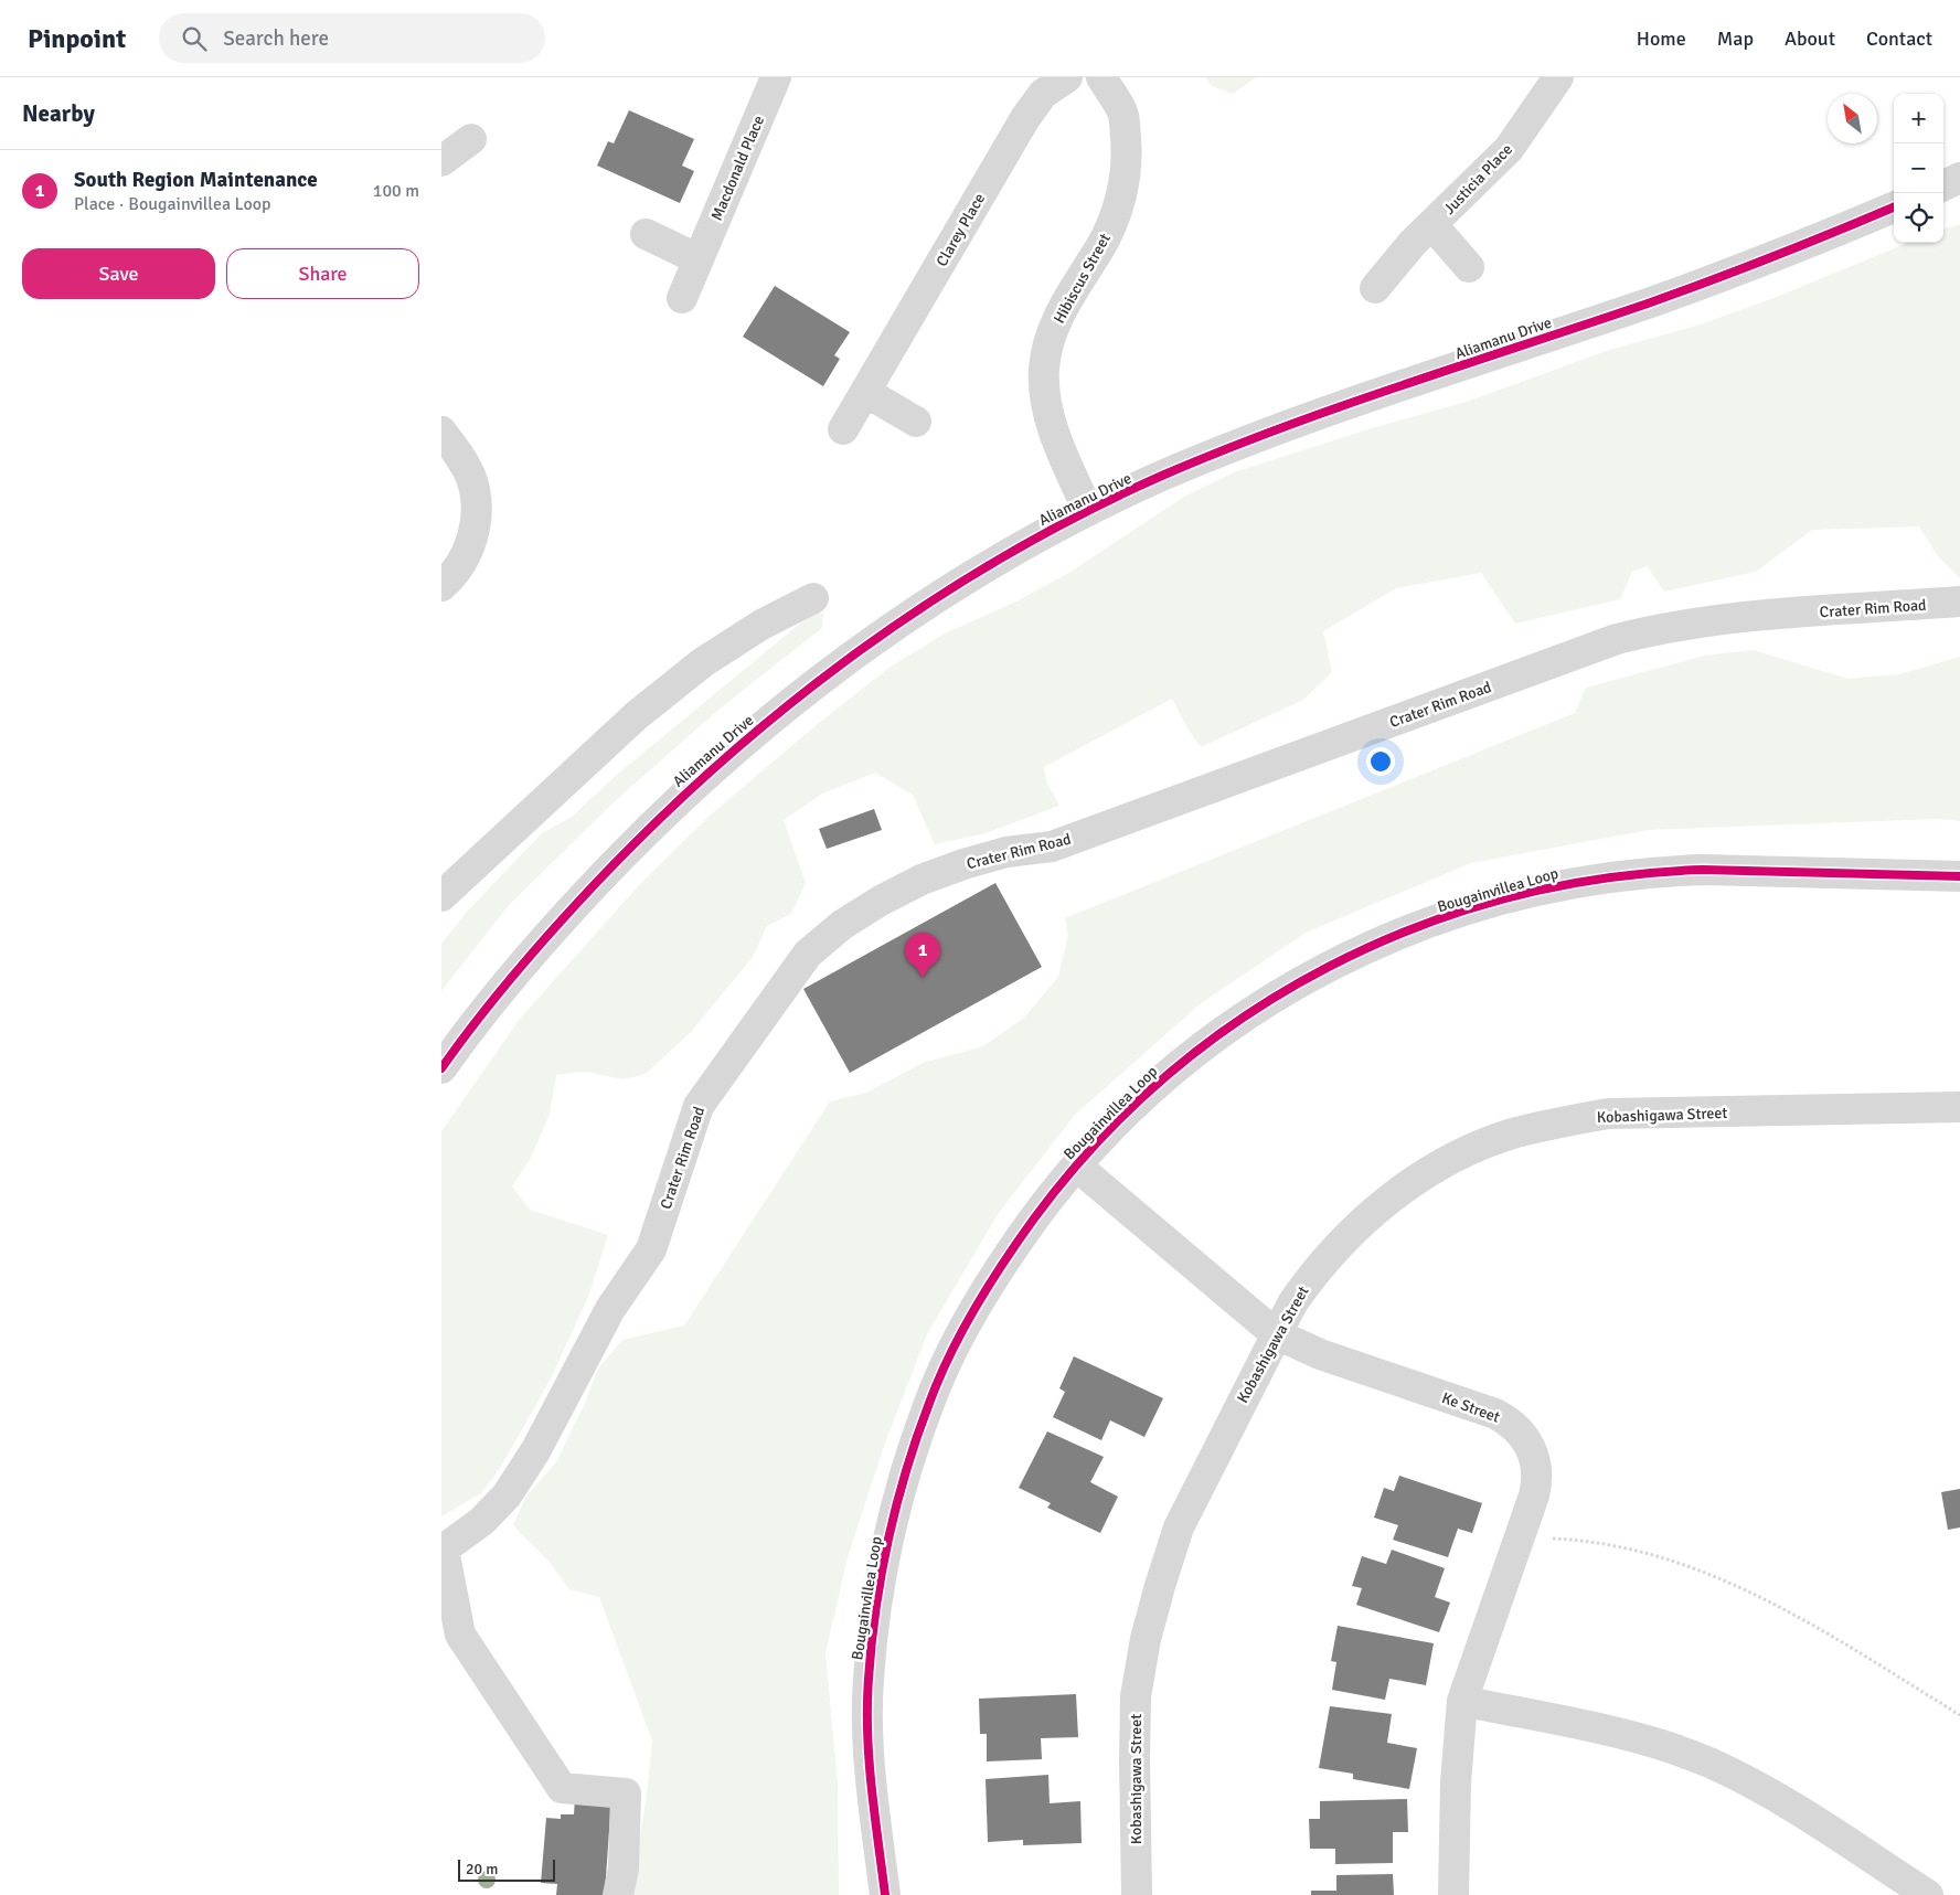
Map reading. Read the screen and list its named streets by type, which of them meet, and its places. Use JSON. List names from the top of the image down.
{
  "streets": {
    "street": [
      "Macdonald Place",
      "Justicia Place",
      "Clarey Place",
      "Hibiscus Street",
      "Aliamanu Drive",
      "Crater Rim Road",
      "Bougainvillea Loop",
      "Kobashigawa Street",
      "Ke Street"
    ]
  },
  "crossings": [
    ["Hibiscus Street", "Aliamanu Drive"],
    ["Bougainvillea Loop", "Ke Street"],
    ["Kobashigawa Street", "Ke Street"]
  ],
  "scale_bar": "20 m",
  "north": "top left",
  "page": {
    "header": "Pinpoint",
    "search": "Search here",
    "nav": [
      "Home",
      "Map",
      "About",
      "Contact"
    ],
    "heading": "Nearby",
    "map_buttons": ["+", "−"],
    "list": [
      {
        "mark": "1",
        "name": "South Region Maintenance",
        "note": "Place · Bougainvillea Loop",
        "value": "100 m"
      }
    ],
    "buttons": ["Save", "Share"],
    "pins": "1",
    "scale": "20 m"
  }
}
